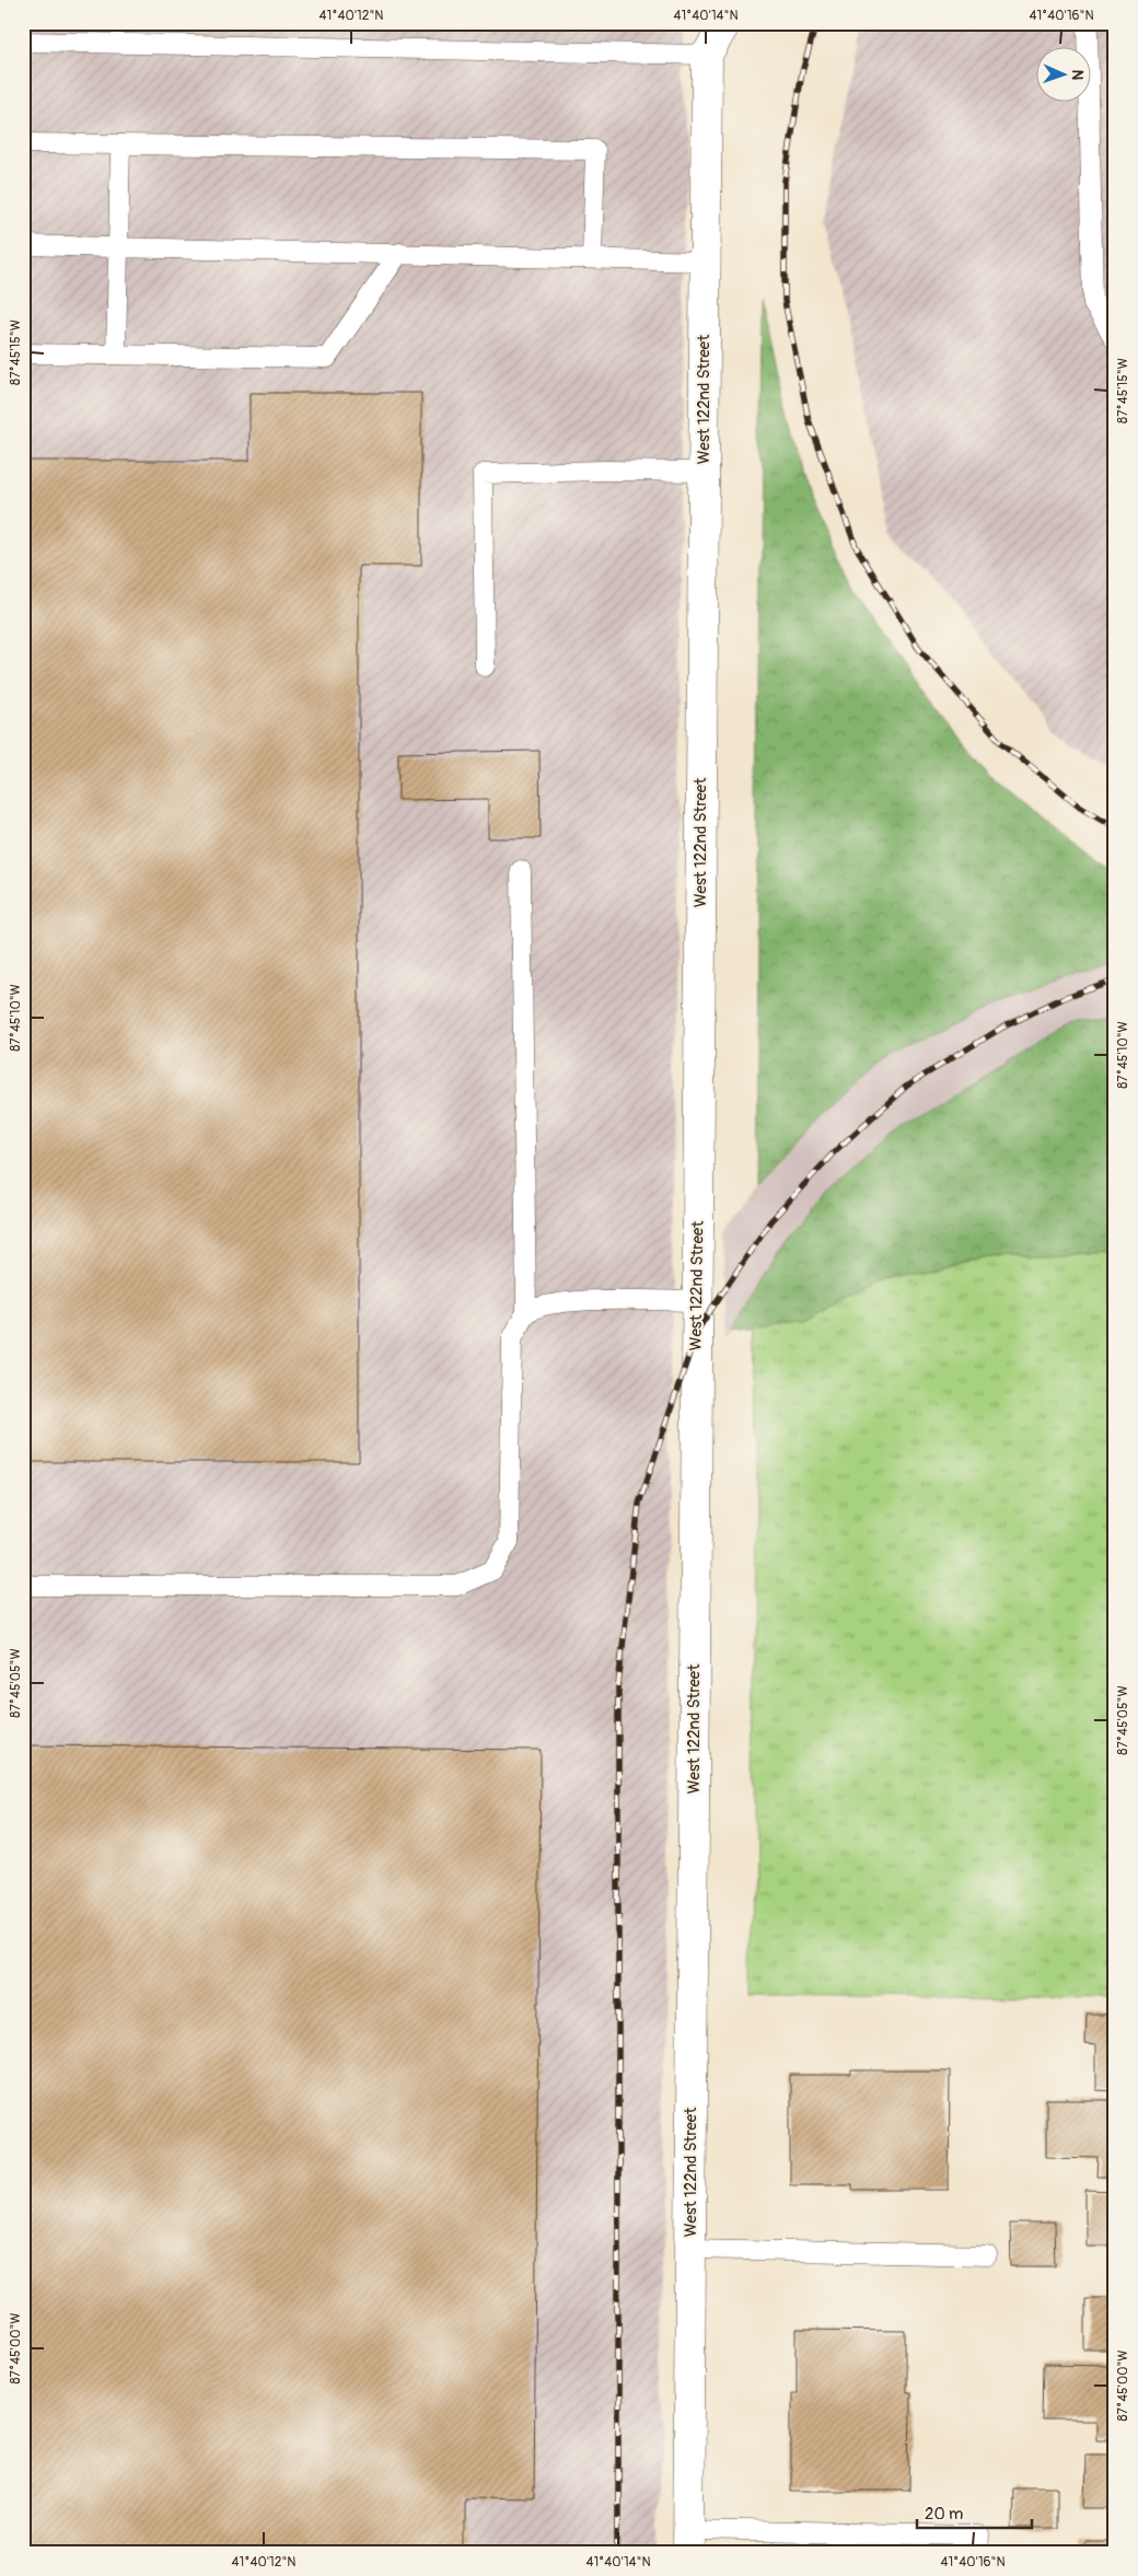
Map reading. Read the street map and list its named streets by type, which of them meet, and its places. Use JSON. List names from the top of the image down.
{
  "streets": {
    "street": ["West 122nd Street"]
  },
  "scale_bar": "20 m",
  "north": "right",
  "coordinates": [
    "41°40'12\"N",
    "41°40'14\"N",
    "41°40'16\"N",
    "87°45'15\"W",
    "87°45'10\"W",
    "87°45'05\"W",
    "87°45'00\"W"
  ]
}
